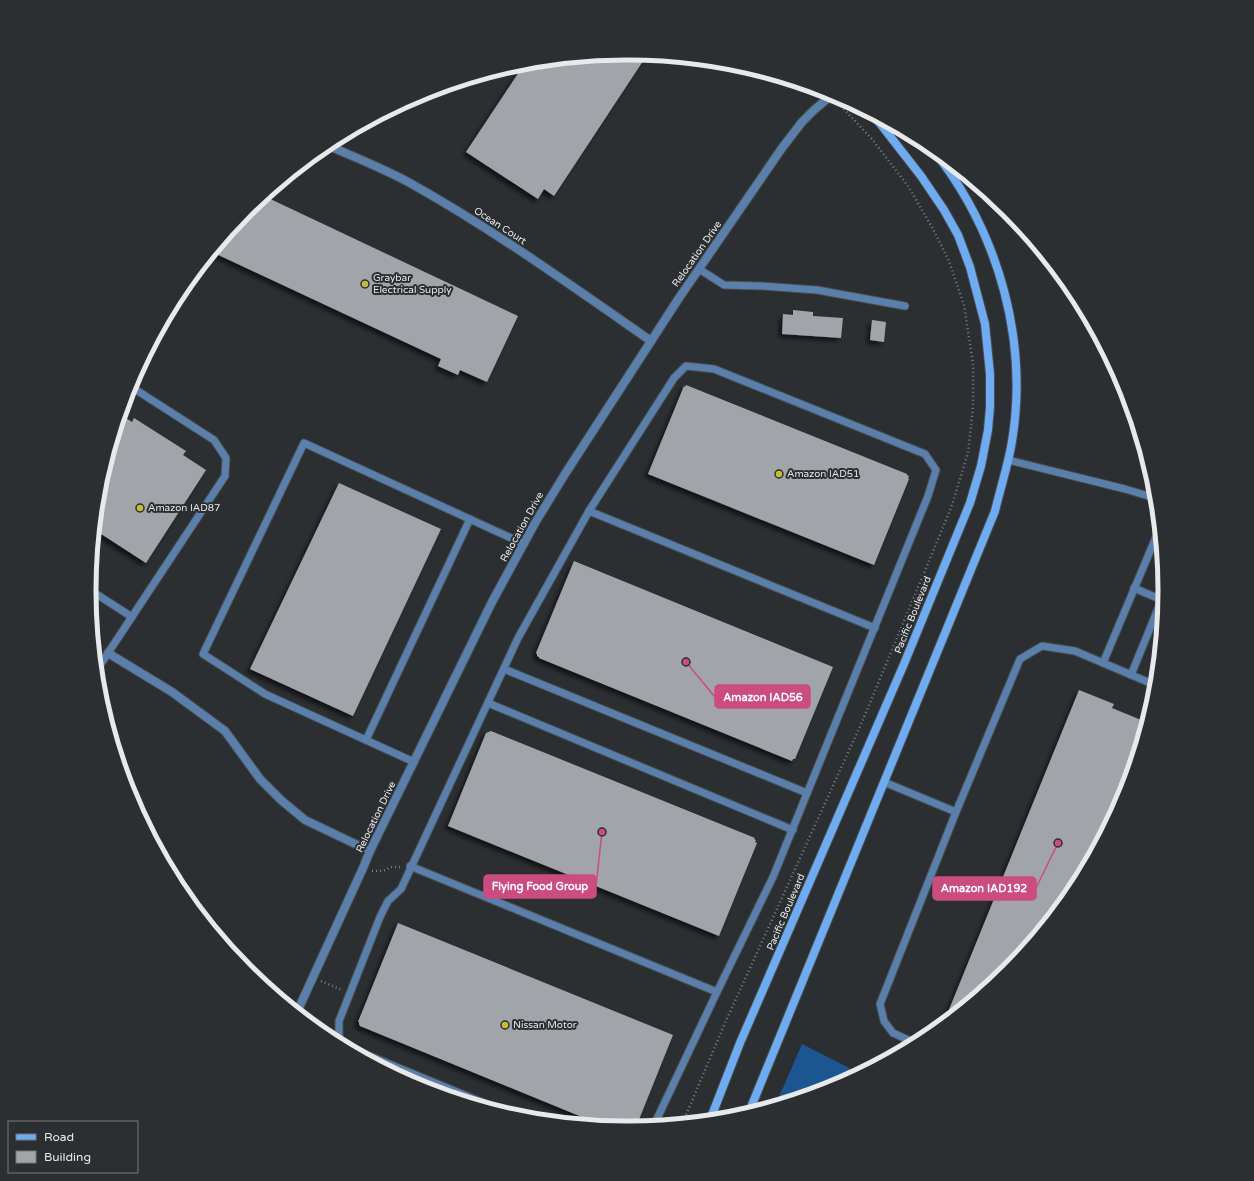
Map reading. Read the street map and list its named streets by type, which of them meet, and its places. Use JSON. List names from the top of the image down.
{
  "streets": {
    "main road": ["Pacific Boulevard"],
    "street": ["Ocean Court", "Relocation Drive"]
  },
  "crossings": [
    ["Ocean Court", "Relocation Drive"]
  ],
  "places": [
    "Graybar Electrical Supply",
    "Amazon IAD51",
    "Amazon IAD87",
    "Amazon IAD56",
    "Flying Food Group",
    "Amazon IAD192",
    "Nissan Motor"
  ],
  "legend": ["Road", "Building"]
}
